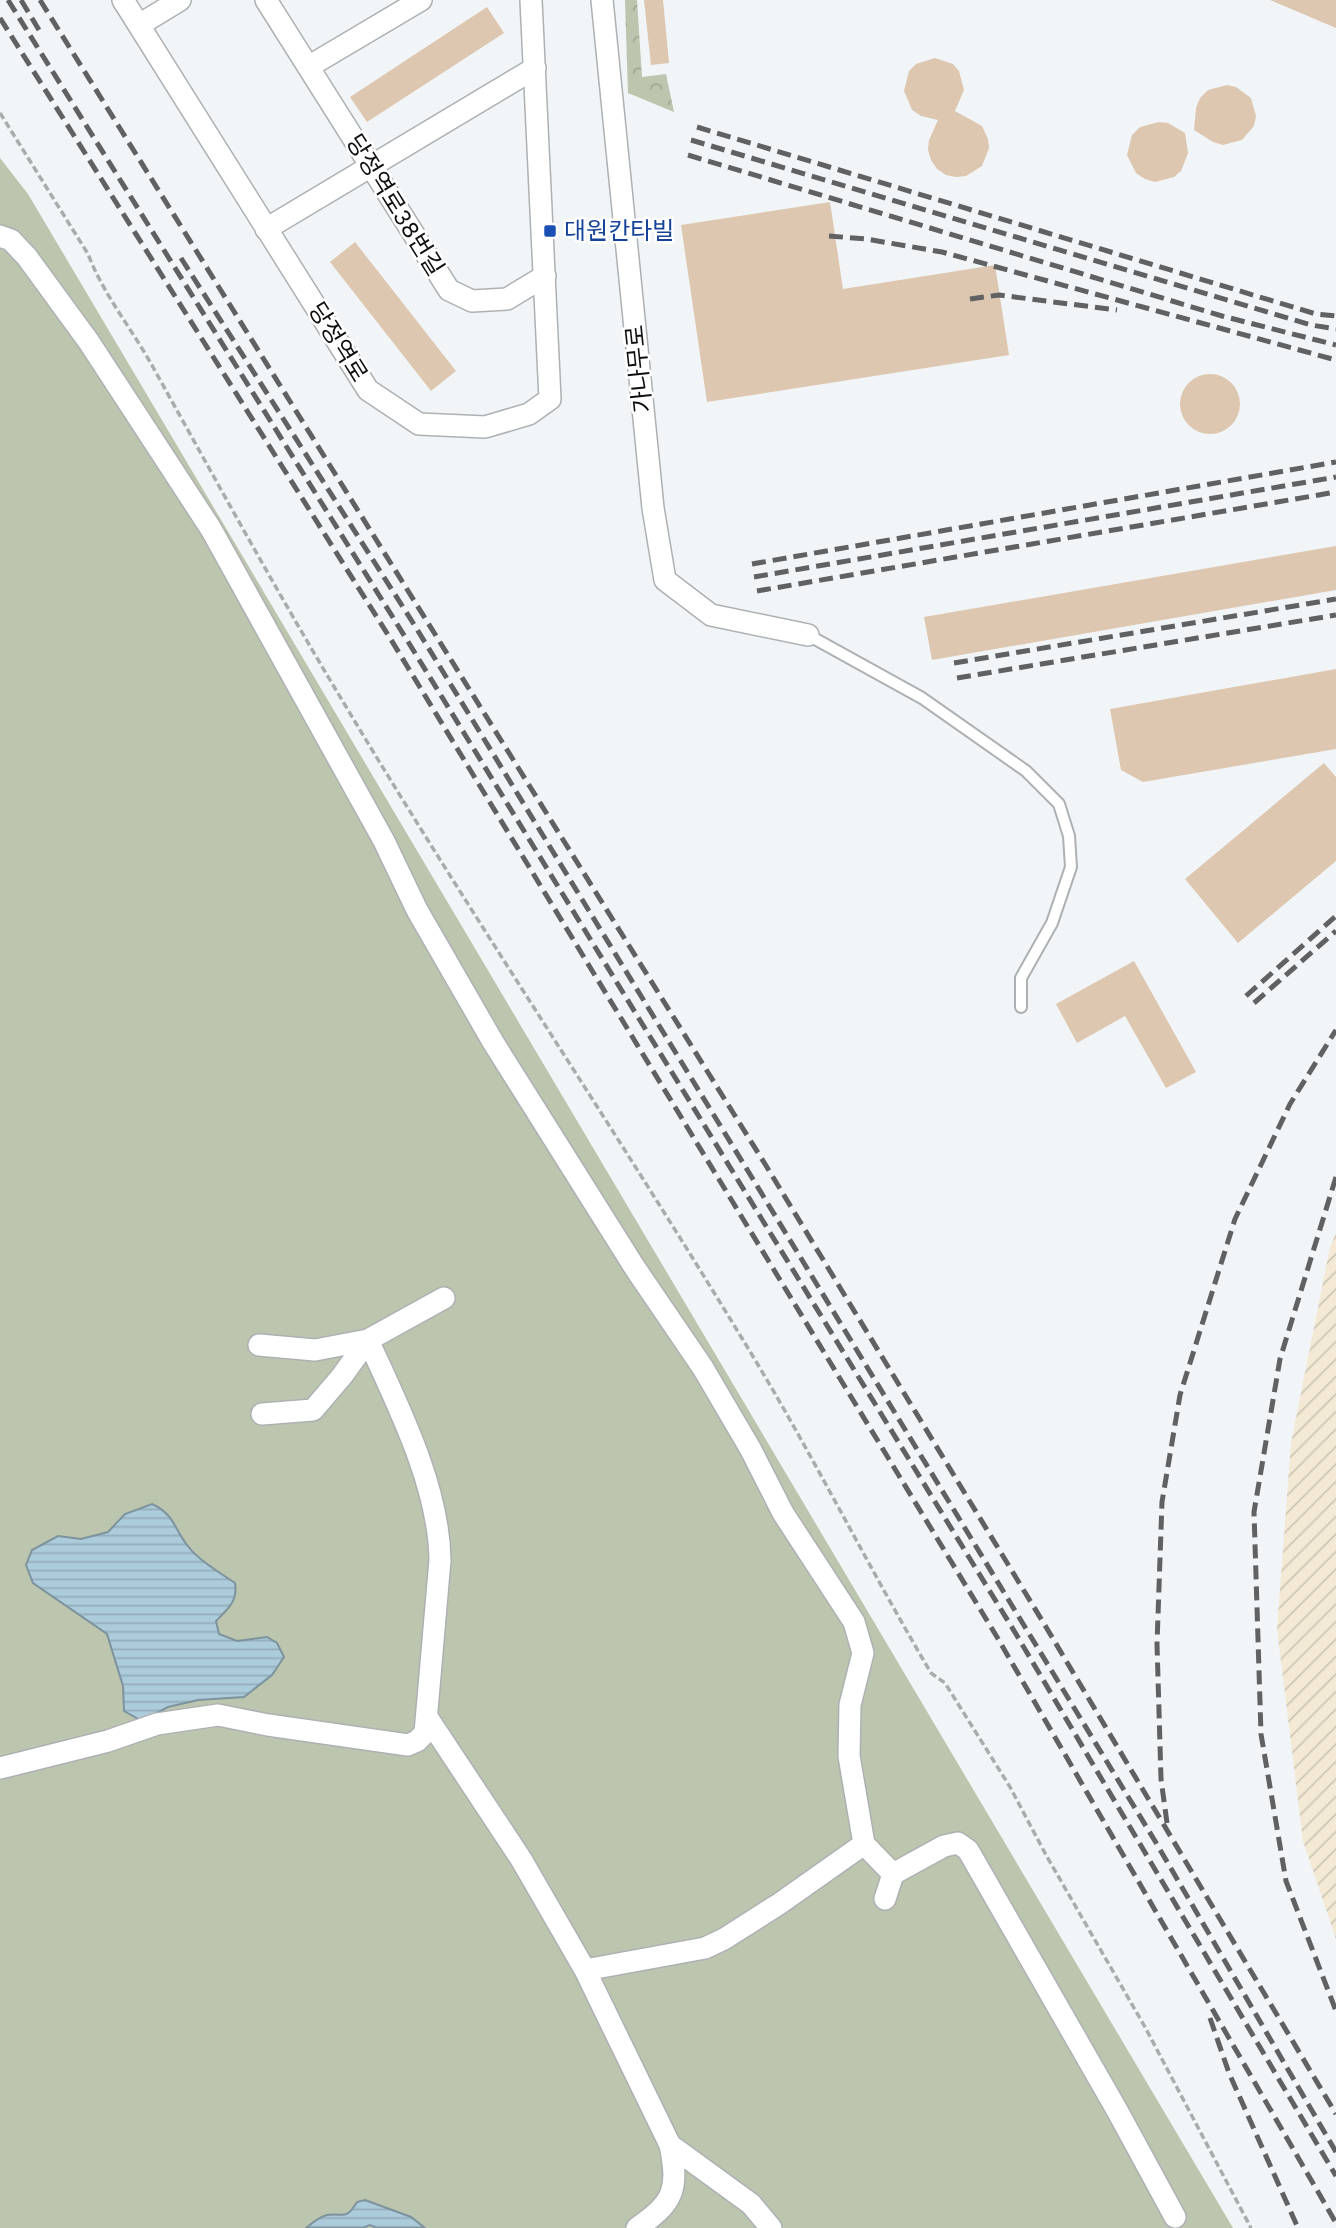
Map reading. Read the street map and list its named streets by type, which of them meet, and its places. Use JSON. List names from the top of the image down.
{
  "streets": {
    "street": ["당정역로38번길", "당정역로", "가나무로"]
  },
  "crossings": [
    ["당정역로38번길", "당정역로"]
  ],
  "places": {
    "transit": ["대원칸타빌"]
  }
}
